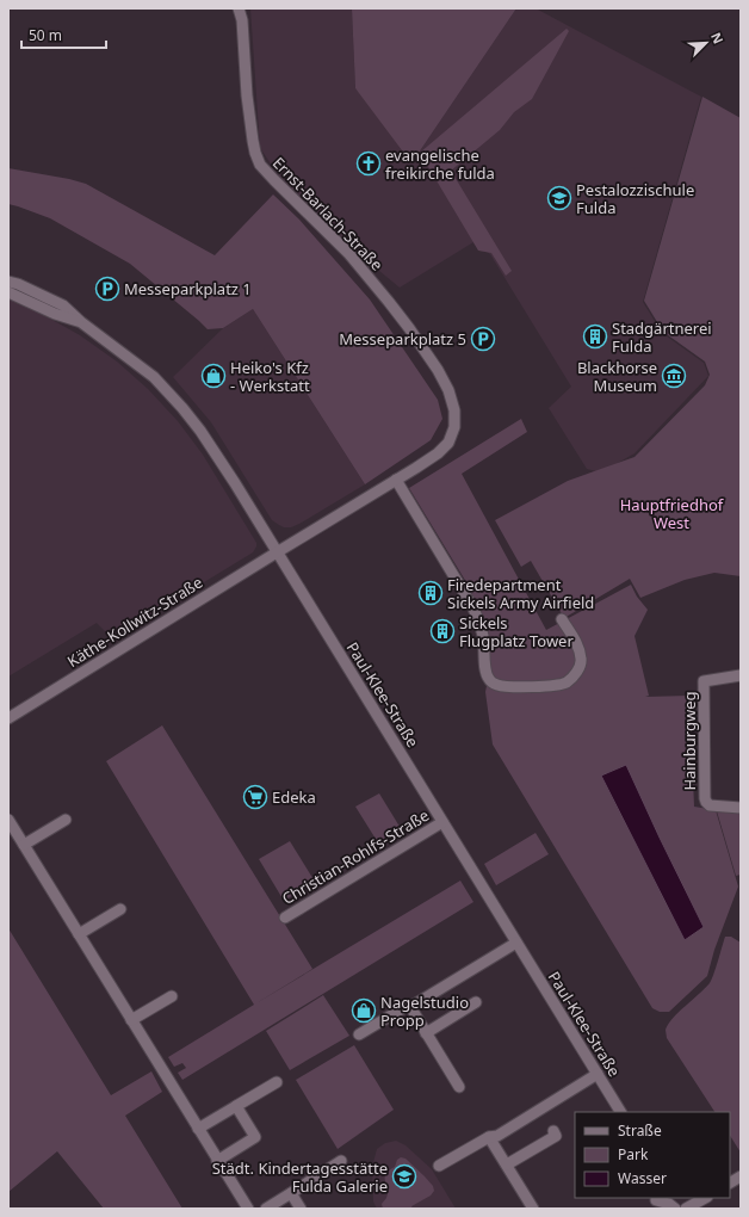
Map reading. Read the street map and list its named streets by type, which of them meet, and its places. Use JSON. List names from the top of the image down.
{
  "streets": {
    "street": [
      "Ernst-Barlach-Straße",
      "Käthe-Kollwitz-Straße",
      "Paul-Klee-Straße",
      "Hainburgweg",
      "Christian-Rohlfs-Straße"
    ]
  },
  "crossings": [
    ["Ernst-Barlach-Straße", "Käthe-Kollwitz-Straße"],
    ["Ernst-Barlach-Straße", "Paul-Klee-Straße"],
    ["Käthe-Kollwitz-Straße", "Paul-Klee-Straße"],
    ["Paul-Klee-Straße", "Christian-Rohlfs-Straße"]
  ],
  "parks": ["Hauptfriedhof West"],
  "places": {
    "church": ["evangelische freikirche fulda"],
    "school or university": ["Pestalozzischule Fulda", "Städt. Kindertagesstätte Fulda Galerie"],
    "parking": ["Messeparkplatz 1", "Messeparkplatz 5"],
    "building": ["Stadgärtnerei Fulda", "Firedepartment Sickels Army Airfield", "Sickels Flugplatz Tower"],
    "shop": ["Heiko's Kfz - Werkstatt", "Nagelstudio Propp"],
    "museum": ["Blackhorse Museum"],
    "supermarket": ["Edeka"]
  },
  "legend": ["Straße", "Park", "Wasser"],
  "scale_bar": "50 m",
  "north": "top right"
}
